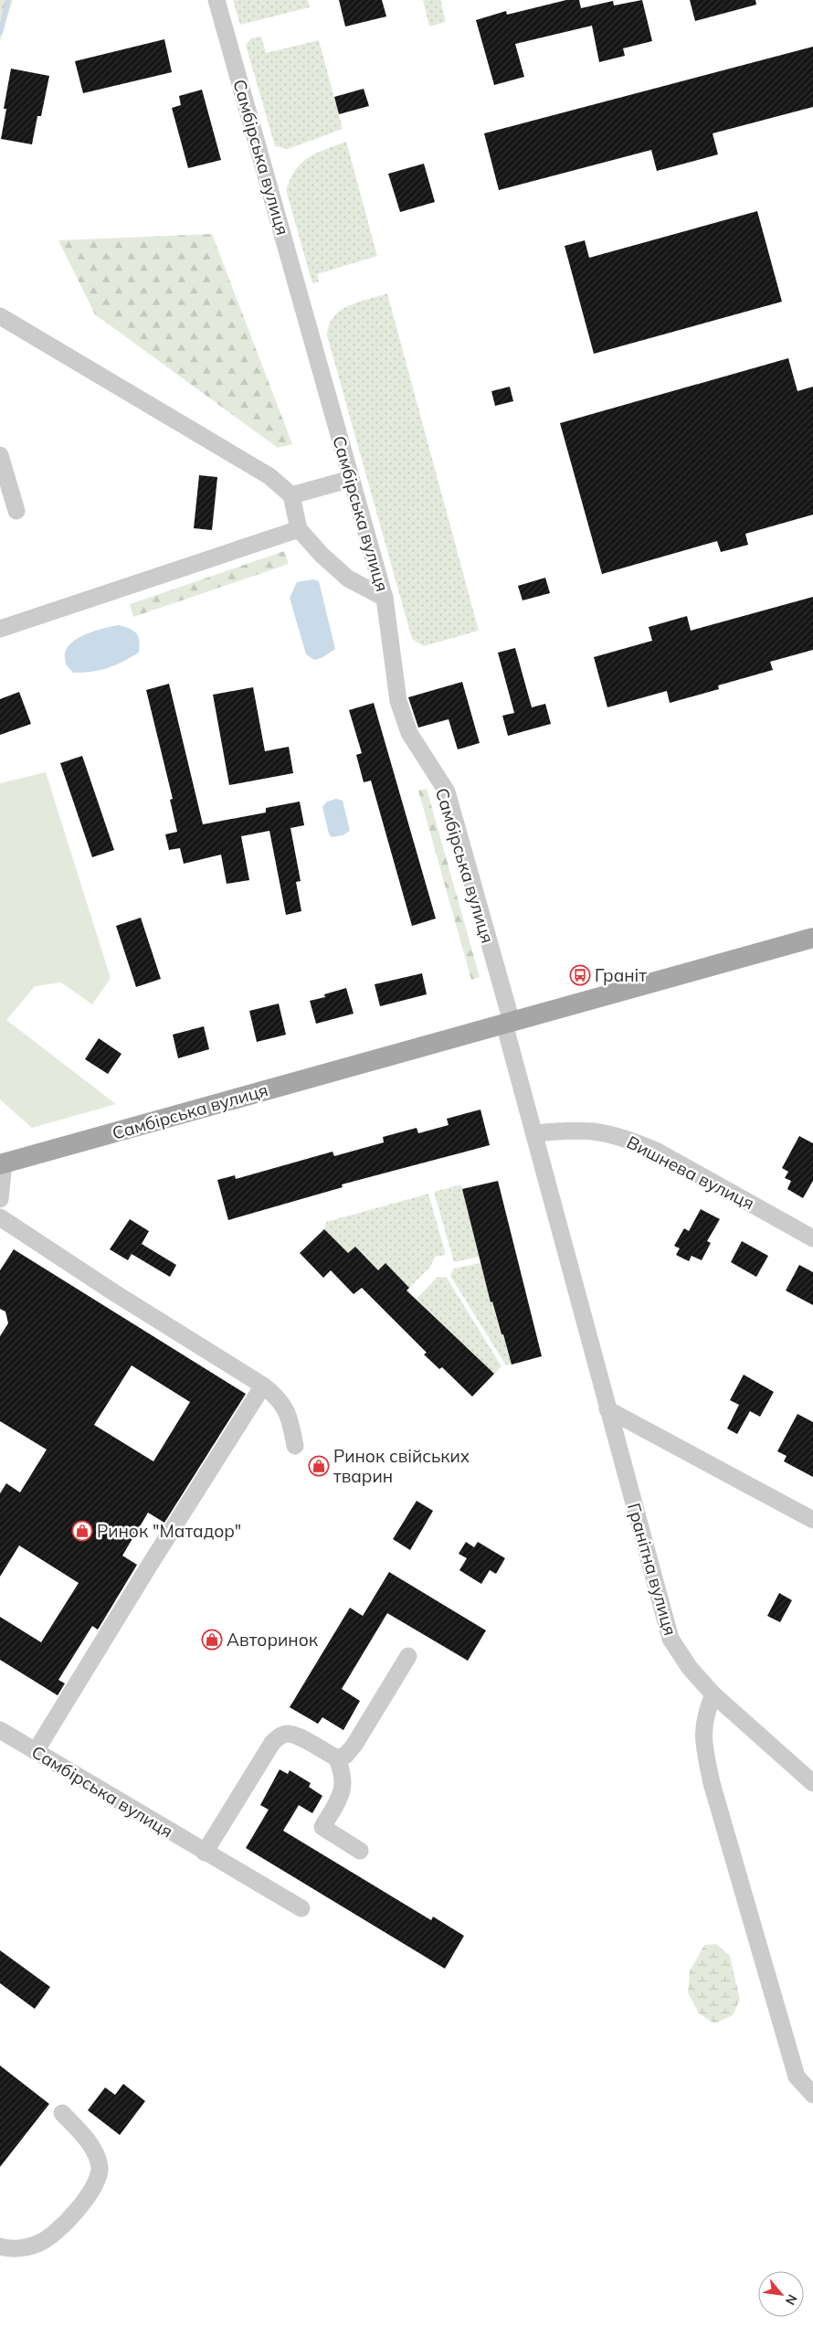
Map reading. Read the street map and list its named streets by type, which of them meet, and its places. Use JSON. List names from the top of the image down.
{
  "streets": {
    "main road": ["Самбірська вулиця"],
    "street": ["Вишнева вулиця", "Гранітна вулиця"]
  },
  "crossings": [
    ["Самбірська вулиця", "Гранітна вулиця"],
    ["Вишнева вулиця", "Гранітна вулиця"]
  ],
  "places": {
    "bus stop": ["Граніт"],
    "shop": ["Ринок свійських тварин", "Ринок \"Матадор\"", "Авторинок"]
  },
  "north": "bottom right"
}
